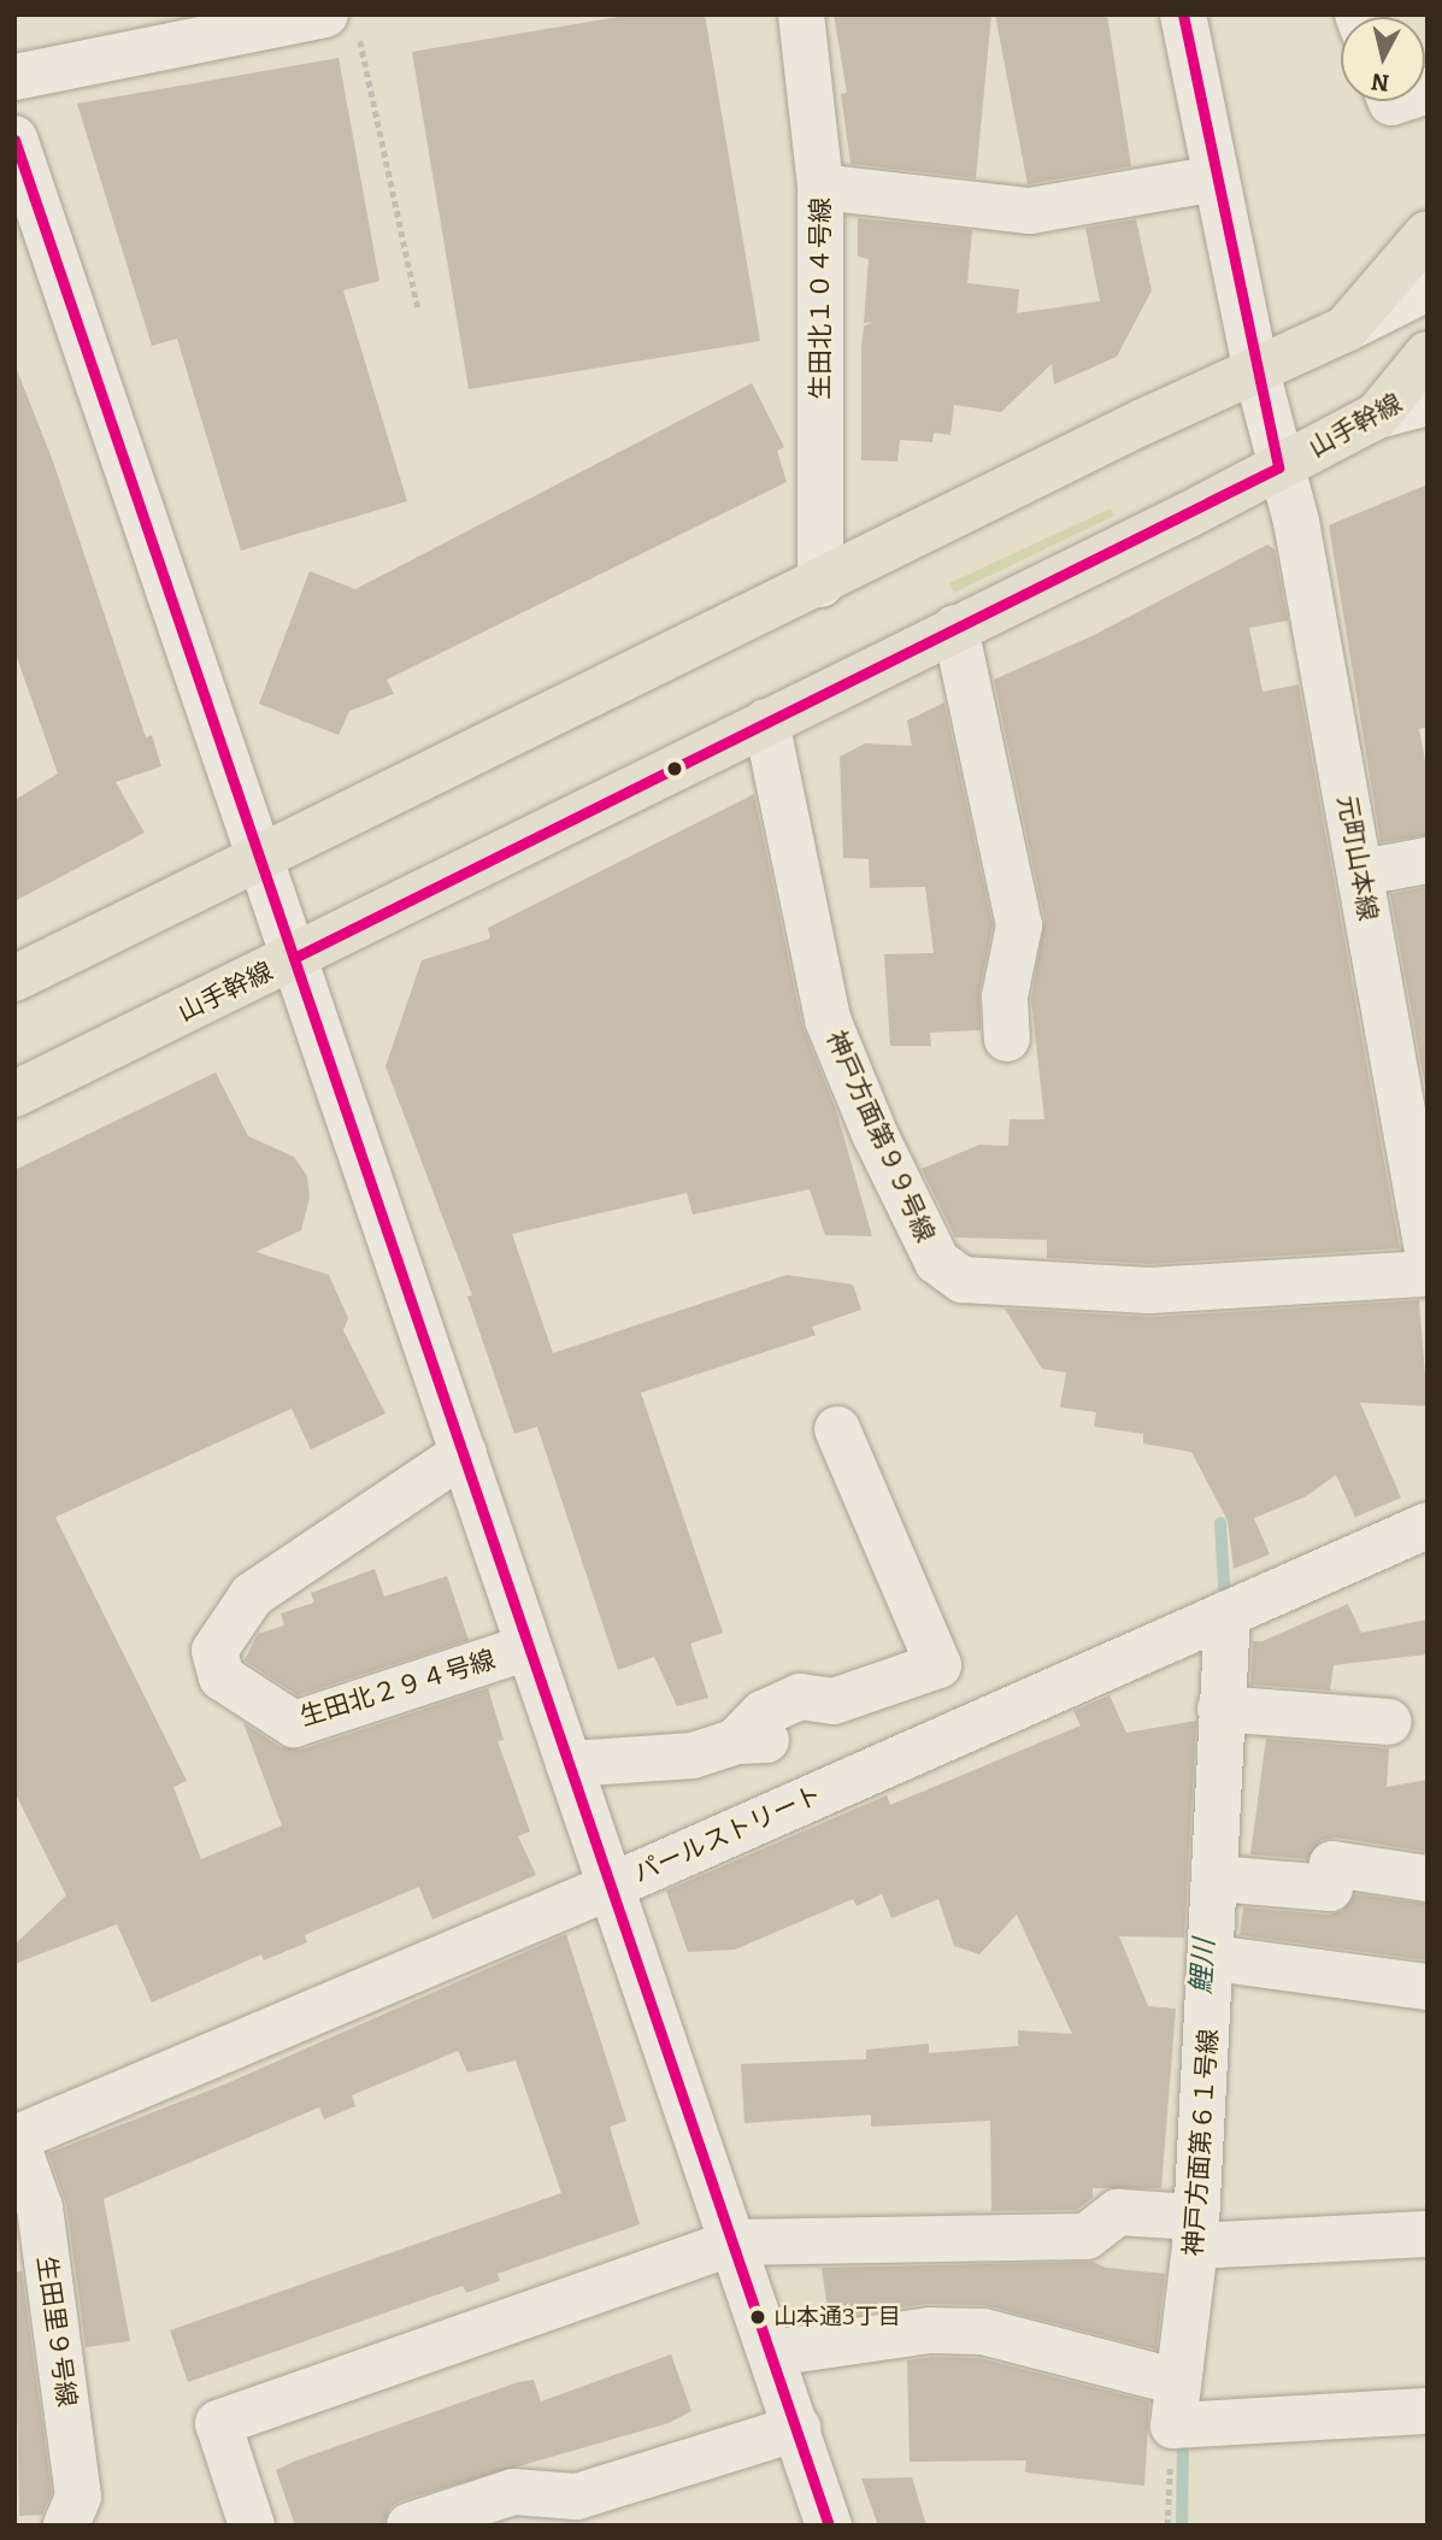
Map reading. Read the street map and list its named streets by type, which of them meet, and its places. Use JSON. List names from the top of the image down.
{
  "streets": {
    "main road": ["山手幹線"],
    "street": [
      "生田北１０４号線",
      "元町山本線",
      "神戸方面第９９号線",
      "生田北２９４号線",
      "パールストリート",
      "神戸方面第６１号線",
      "生田里９号線"
    ]
  },
  "crossings": [
    ["山手幹線", "元町山本線"],
    ["山手幹線", "神戸方面第９９号線"],
    ["パールストリート", "神戸方面第６１号線"],
    ["パールストリート", "生田里９号線"]
  ],
  "water": ["鯉川"],
  "places": ["山本通3丁目"],
  "north": "bottom"
}
